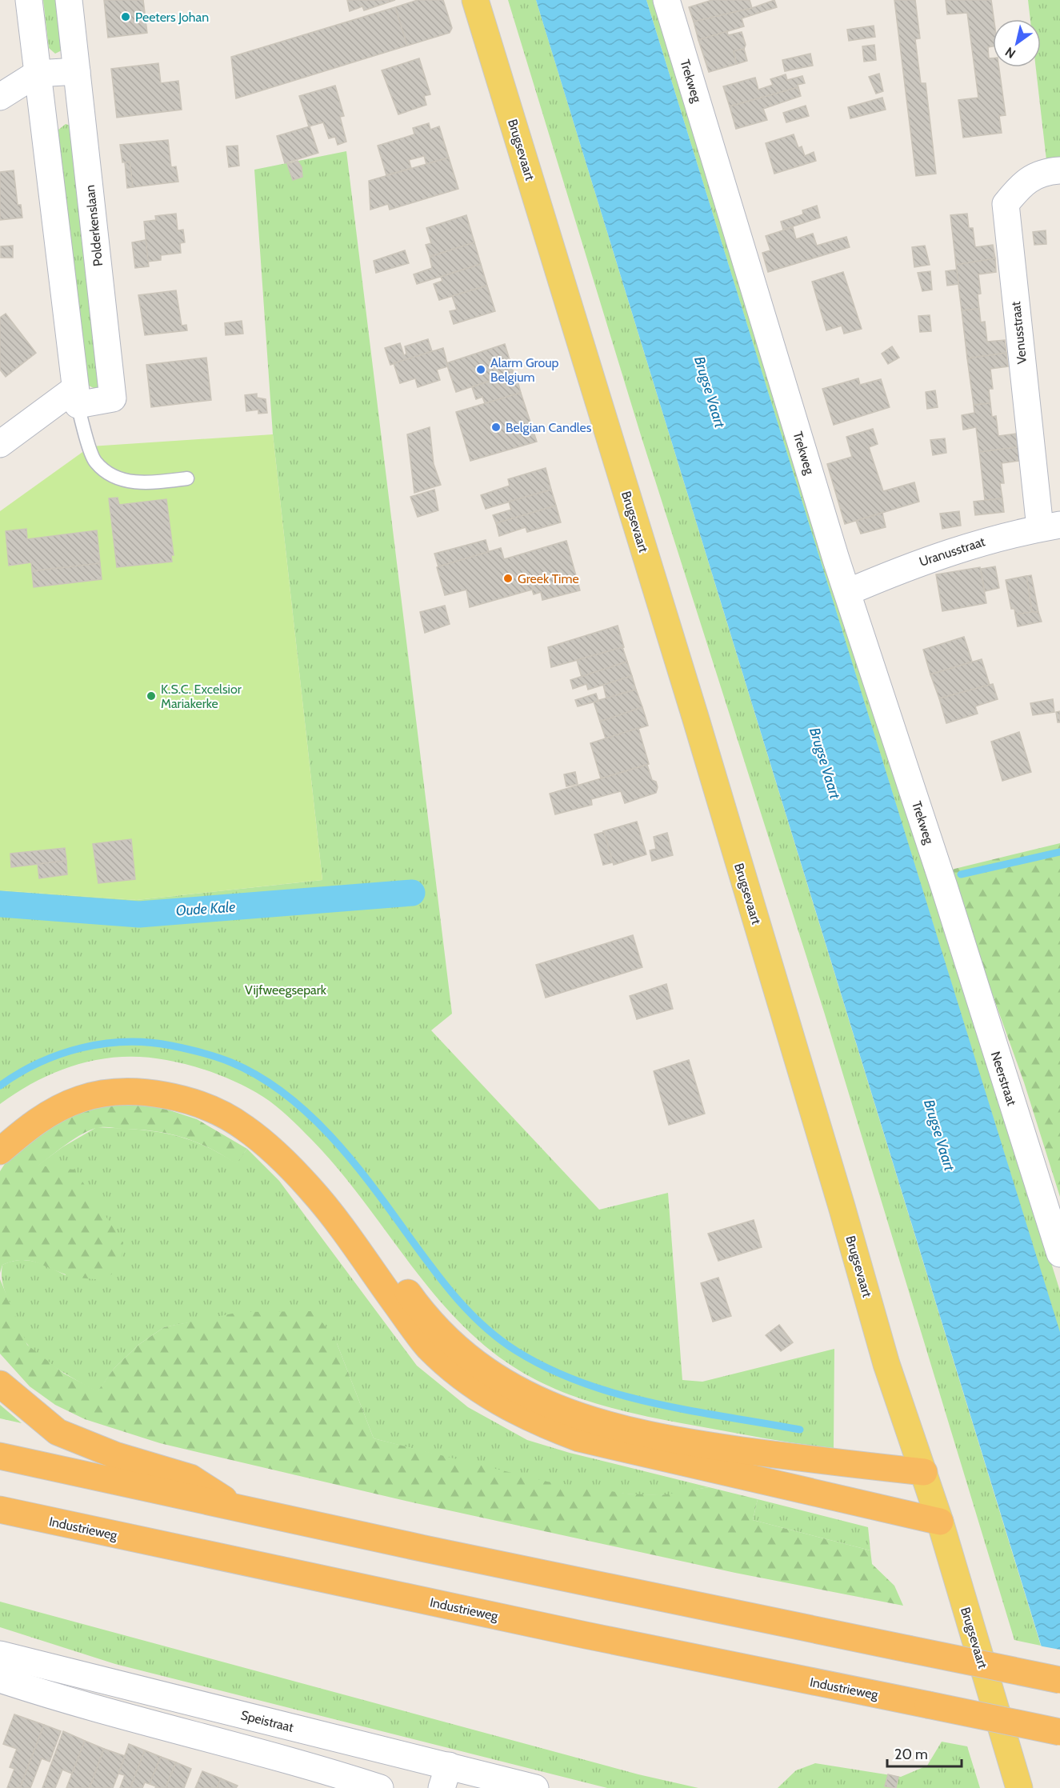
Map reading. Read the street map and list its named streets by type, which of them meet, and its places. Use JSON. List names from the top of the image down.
{
  "streets": {
    "highway": ["Industrieweg"],
    "main road": ["Brugsevaart"],
    "street": [
      "Trekweg",
      "Polderkenslaan",
      "Venusstraat",
      "Uranusstraat",
      "Neerstraat",
      "Speistraat"
    ]
  },
  "crossings": [
    ["Trekweg", "Uranusstraat"],
    ["Trekweg", "Neerstraat"],
    ["Venusstraat", "Uranusstraat"]
  ],
  "water": ["Brugse Vaart", "Oude Kale"],
  "parks": ["Vijfweegsepark"],
  "places": [
    "Peeters Johan",
    "Alarm Group Belgium",
    "Belgian Candles",
    "Greek Time",
    "K.S.C. Excelsior Mariakerke"
  ],
  "scale_bar": "20 m",
  "north": "bottom left"
}
